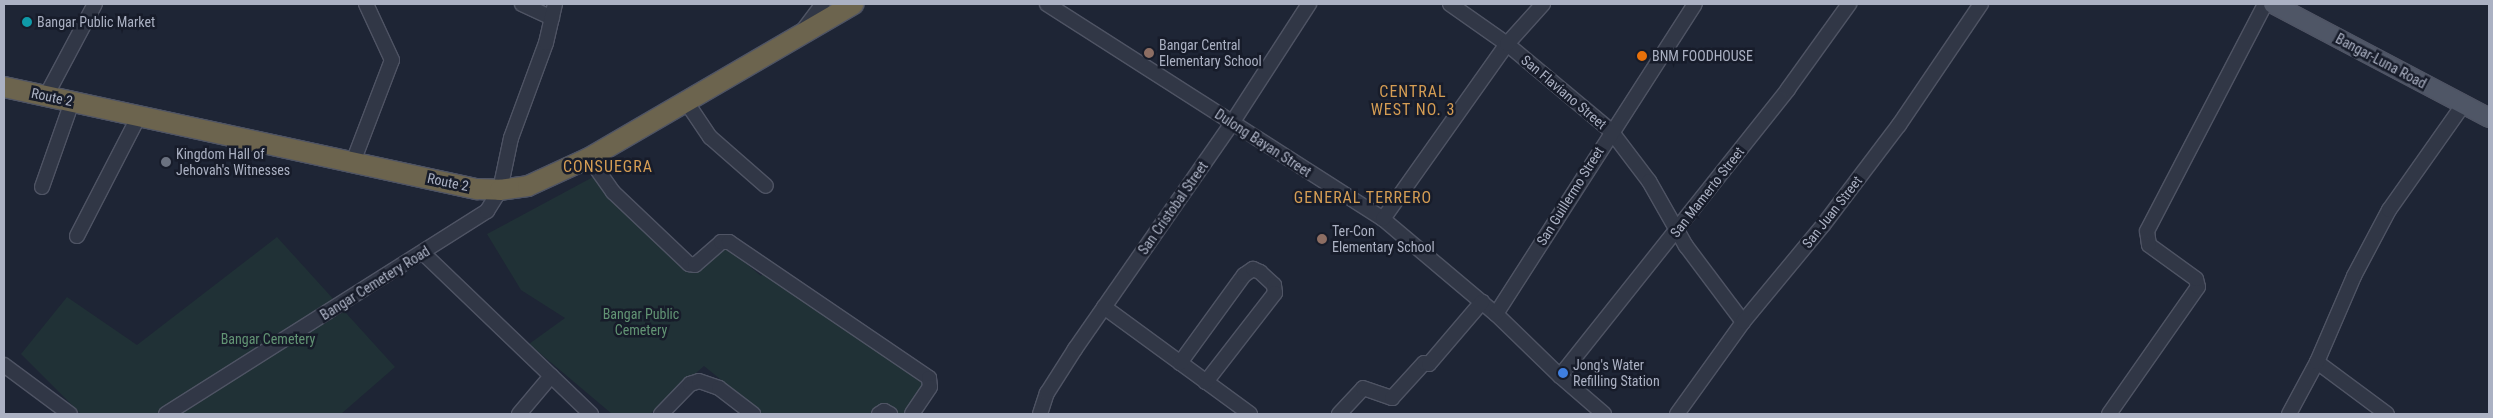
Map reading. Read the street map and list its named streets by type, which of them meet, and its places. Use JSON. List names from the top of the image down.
{
  "streets": {
    "highway": ["Route 2"],
    "main road": ["Bangar-Luna Road"],
    "street": [
      "San Flaviano Street",
      "Dulong Bayan Street",
      "San Mamerto Street",
      "San Guillermo Street",
      "San Cristobal Street",
      "San Juan Street",
      "Bangar Cemetery Road"
    ]
  },
  "crossings": [
    ["San Flaviano Street", "San Mamerto Street"],
    ["San Flaviano Street", "San Guillermo Street"],
    ["San Flaviano Street", "San Juan Street"],
    ["Route 2", "Bangar Cemetery Road"],
    ["Dulong Bayan Street", "San Mamerto Street"],
    ["Dulong Bayan Street", "San Guillermo Street"],
    ["Dulong Bayan Street", "San Cristobal Street"]
  ],
  "districts": ["CENTRAL WEST NO. 3", "CONSUEGRA", "GENERAL TERRERO"],
  "parks": ["Bangar Public Cemetery", "Bangar Cemetery"],
  "places": [
    "Bangar Public Market",
    "Bangar Central Elementary School",
    "BNM FOODHOUSE",
    "Kingdom Hall of Jehovah's Witnesses",
    "Ter-Con Elementary School",
    "Jong's Water Refilling Station"
  ]
}
